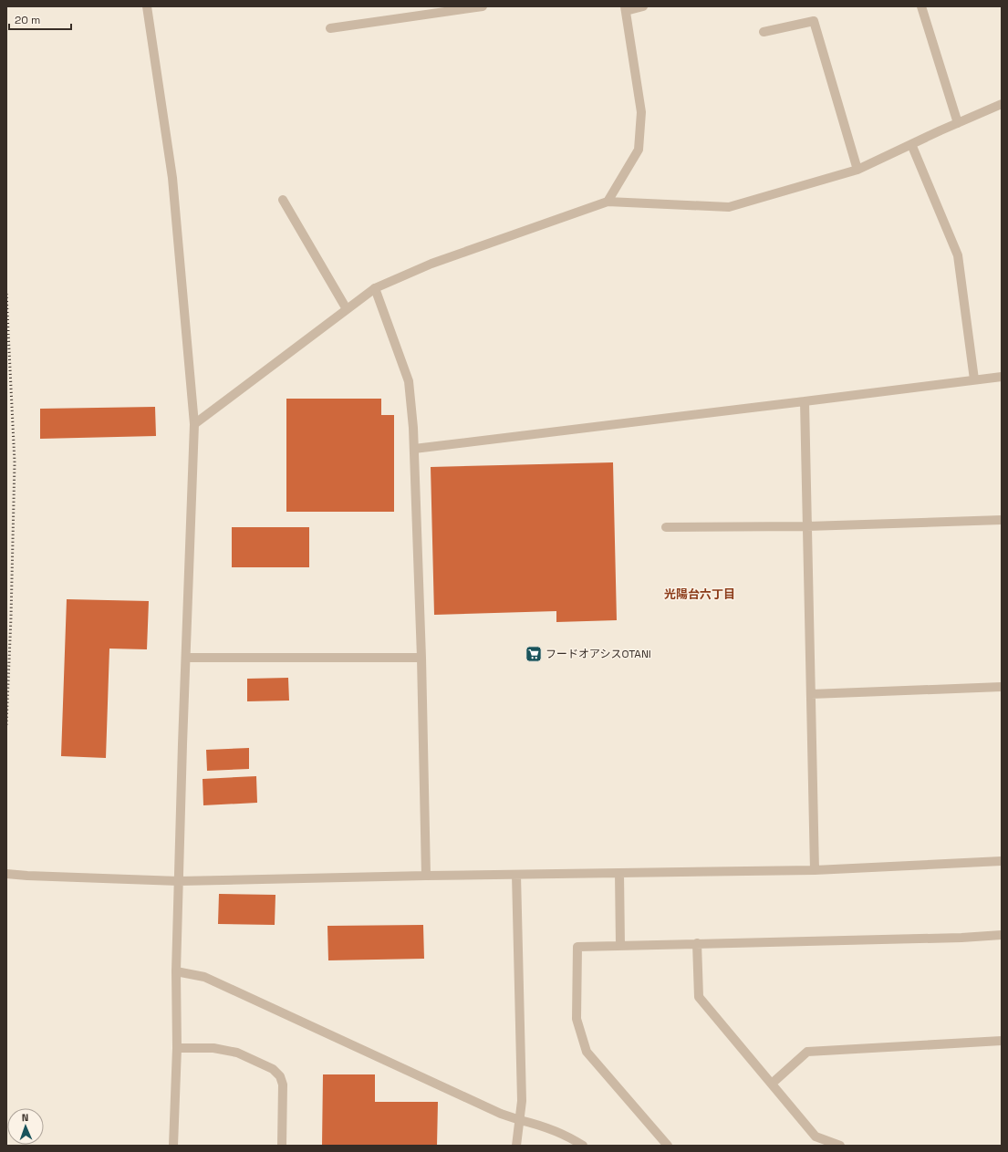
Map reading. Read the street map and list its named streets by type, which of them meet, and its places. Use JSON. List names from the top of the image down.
{
  "districts": ["光陽台六丁目"],
  "places": {
    "supermarket": ["フードオアシスOTANI"]
  },
  "scale_bar": "20 m",
  "north": "top"
}
